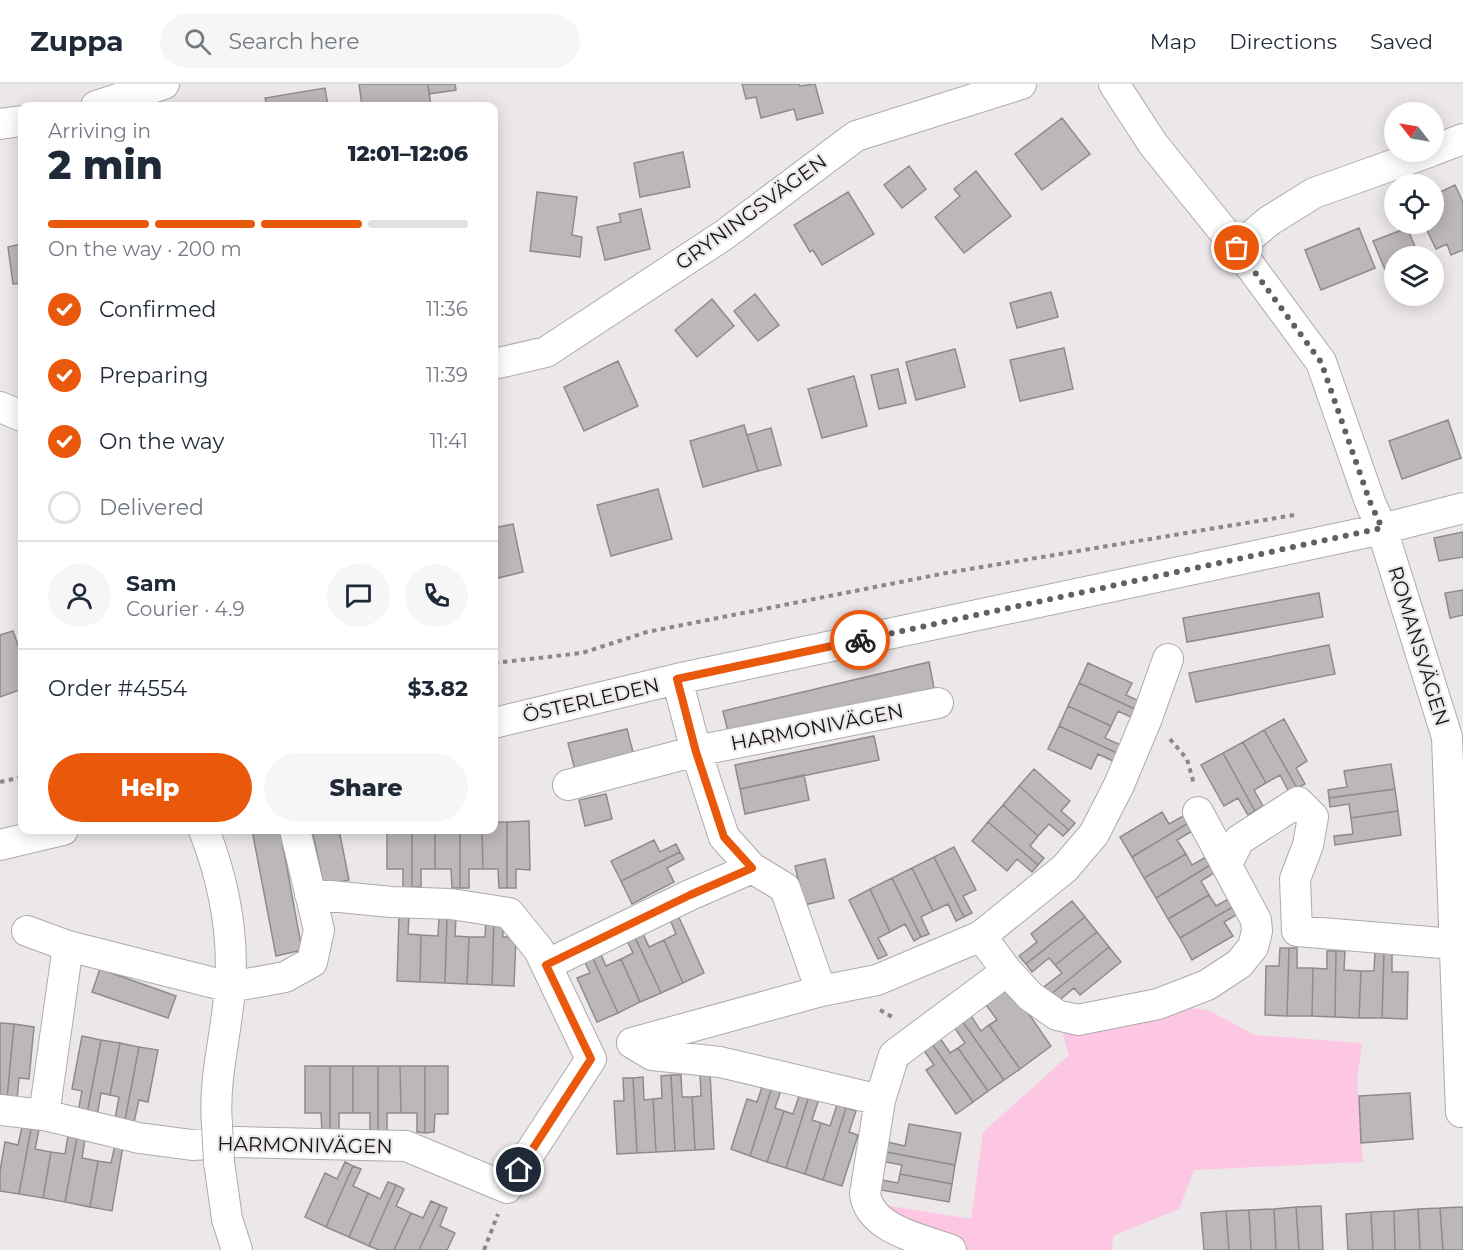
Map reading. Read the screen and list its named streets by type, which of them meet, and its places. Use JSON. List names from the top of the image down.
{
  "streets": {
    "street": [
      "GRYNINGSVÄGEN",
      "ROMANSVÄGEN",
      "ÖSTERLEDEN",
      "HARMONIVÄGEN"
    ]
  },
  "crossings": [
    ["ROMANSVÄGEN", "ÖSTERLEDEN"]
  ],
  "north": "top left",
  "page": {
    "header": "Zuppa",
    "search": "Search here",
    "nav": ["Map", "Directions", "Saved"],
    "heading": ["2 min", "Arriving in", "12:01–12:06"],
    "panel": [
      "Sam",
      "Courier · 4.9",
      "Order #4554",
      "$3.82"
    ],
    "bar": "On the way · 200 m",
    "list": [
      ["Confirmed", "11:36"],
      ["Preparing", "11:39"],
      ["On the way", "11:41"],
      "Delivered"
    ],
    "buttons": ["Help", "Share"]
  }
}
